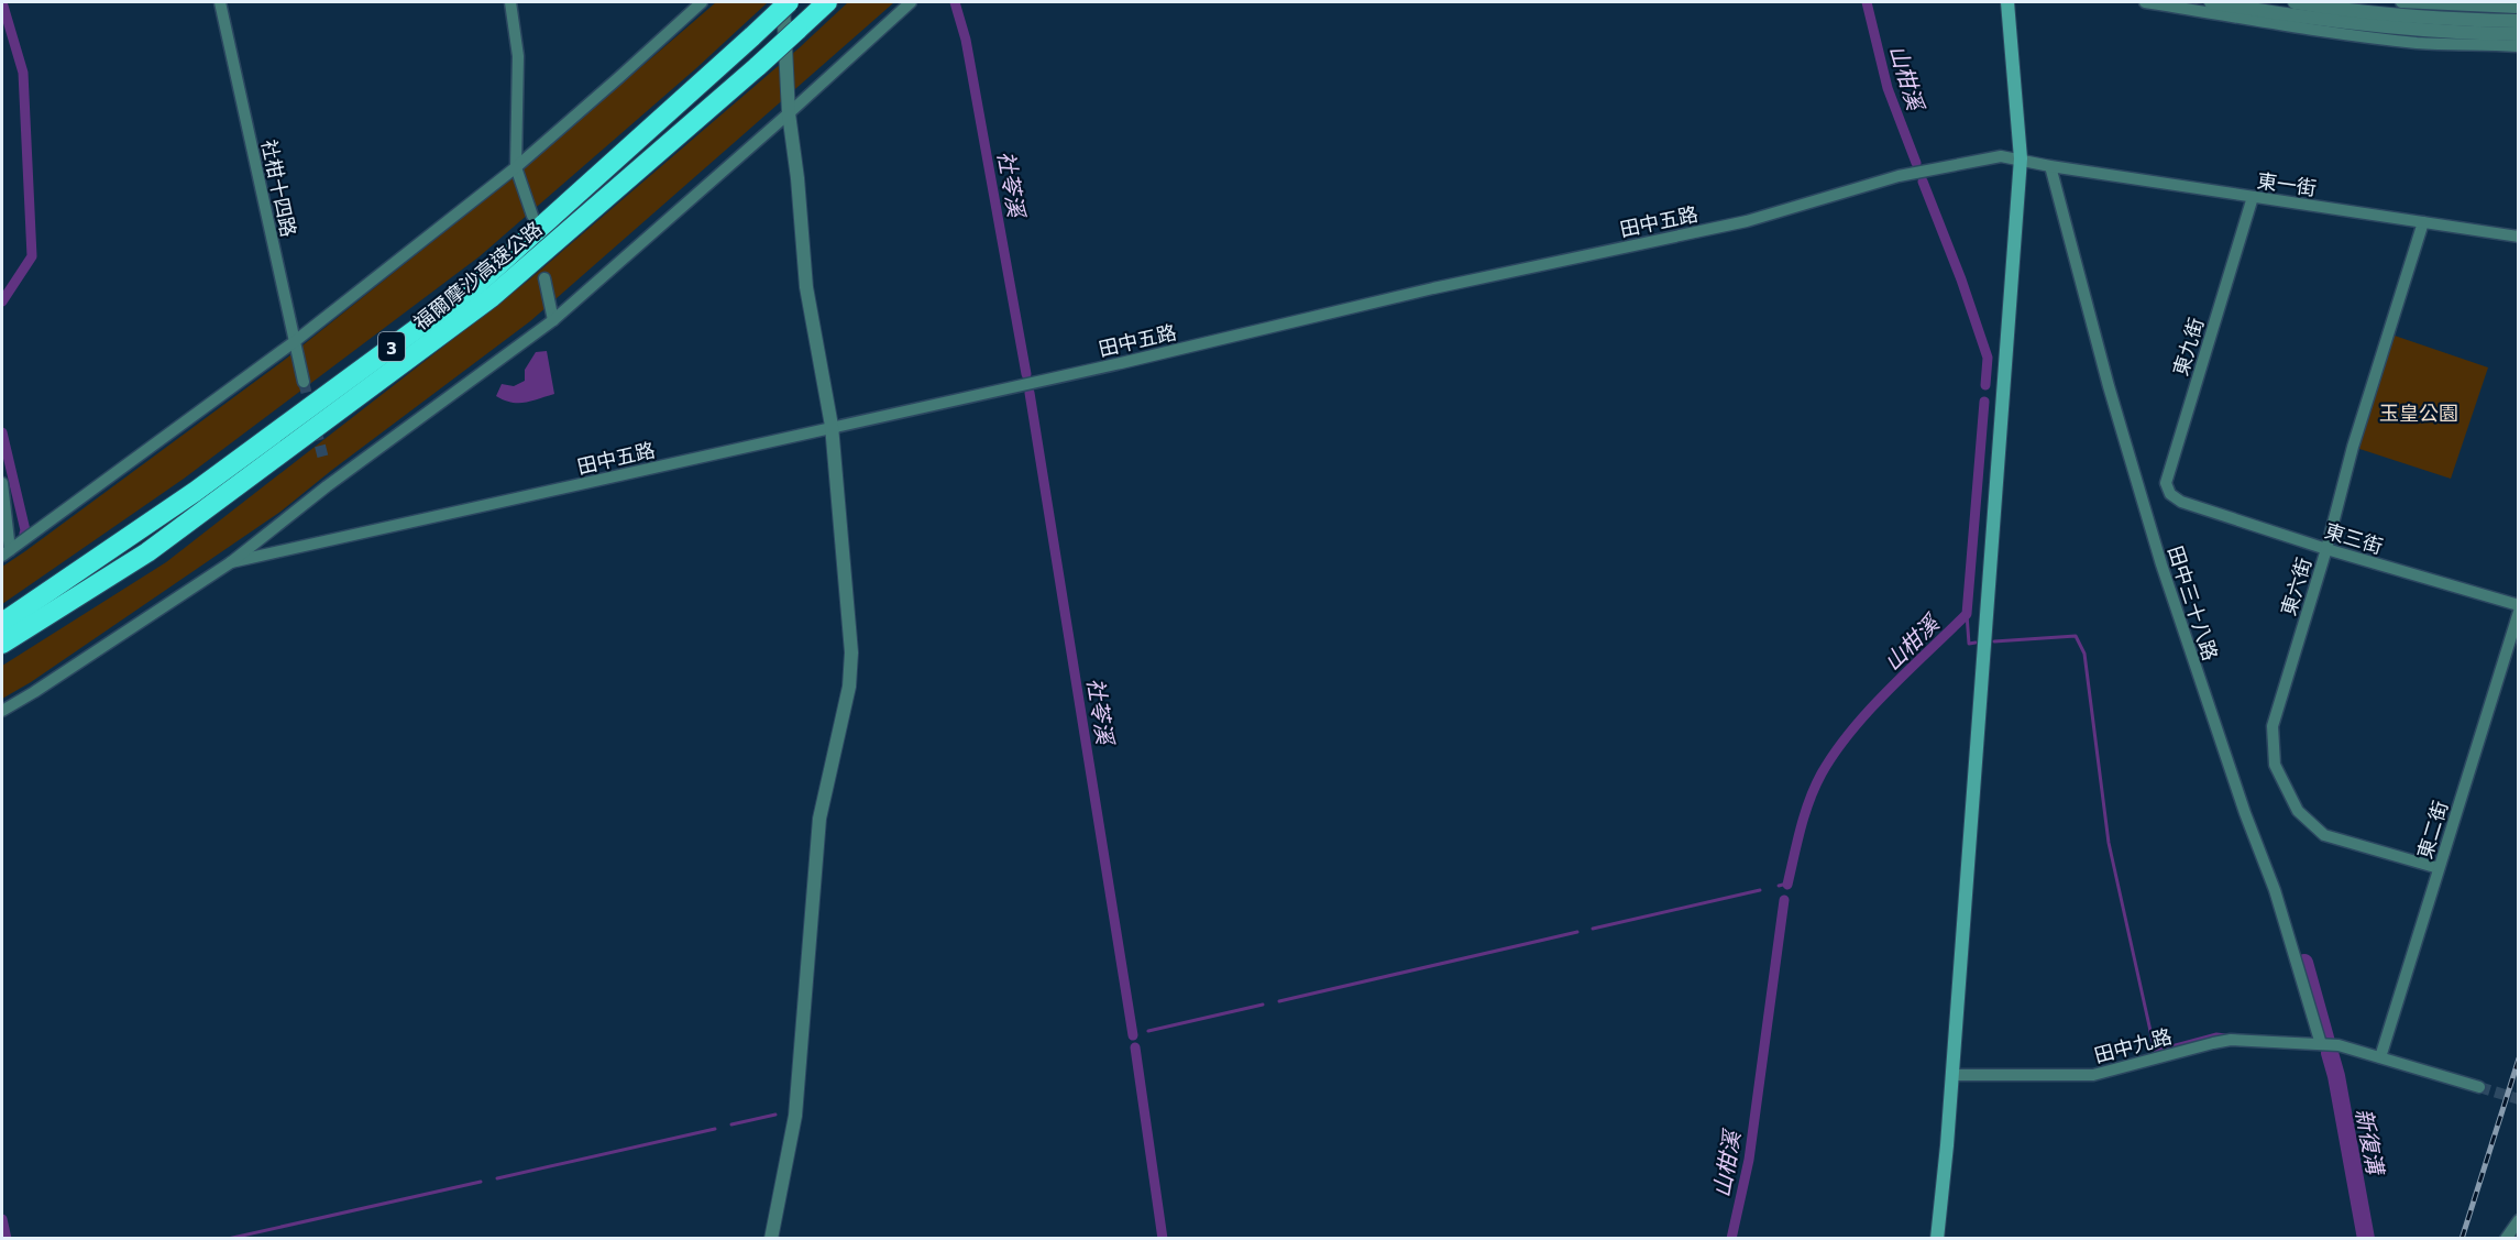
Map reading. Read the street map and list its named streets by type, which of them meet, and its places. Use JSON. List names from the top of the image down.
{
  "streets": {
    "highway": ["福爾摩沙高速公路", "3"],
    "street": [
      "東一街",
      "社柑十四路",
      "田中五路",
      "東九街",
      "東三街",
      "東六街",
      "田中三十八路",
      "東二街",
      "田中九路"
    ]
  },
  "crossings": [
    ["東一街", "田中五路"],
    ["東一街", "東九街"],
    ["東一街", "東六街"],
    ["東一街", "田中三十八路"],
    ["田中五路", "田中三十八路"],
    ["東九街", "東三街"],
    ["東三街", "東六街"],
    ["東六街", "東二街"],
    ["田中三十八路", "田中九路"],
    ["東二街", "田中九路"]
  ],
  "water": ["山柑溪", "社苓溪", "新復溝"],
  "parks": ["玉皇公園"]
}
